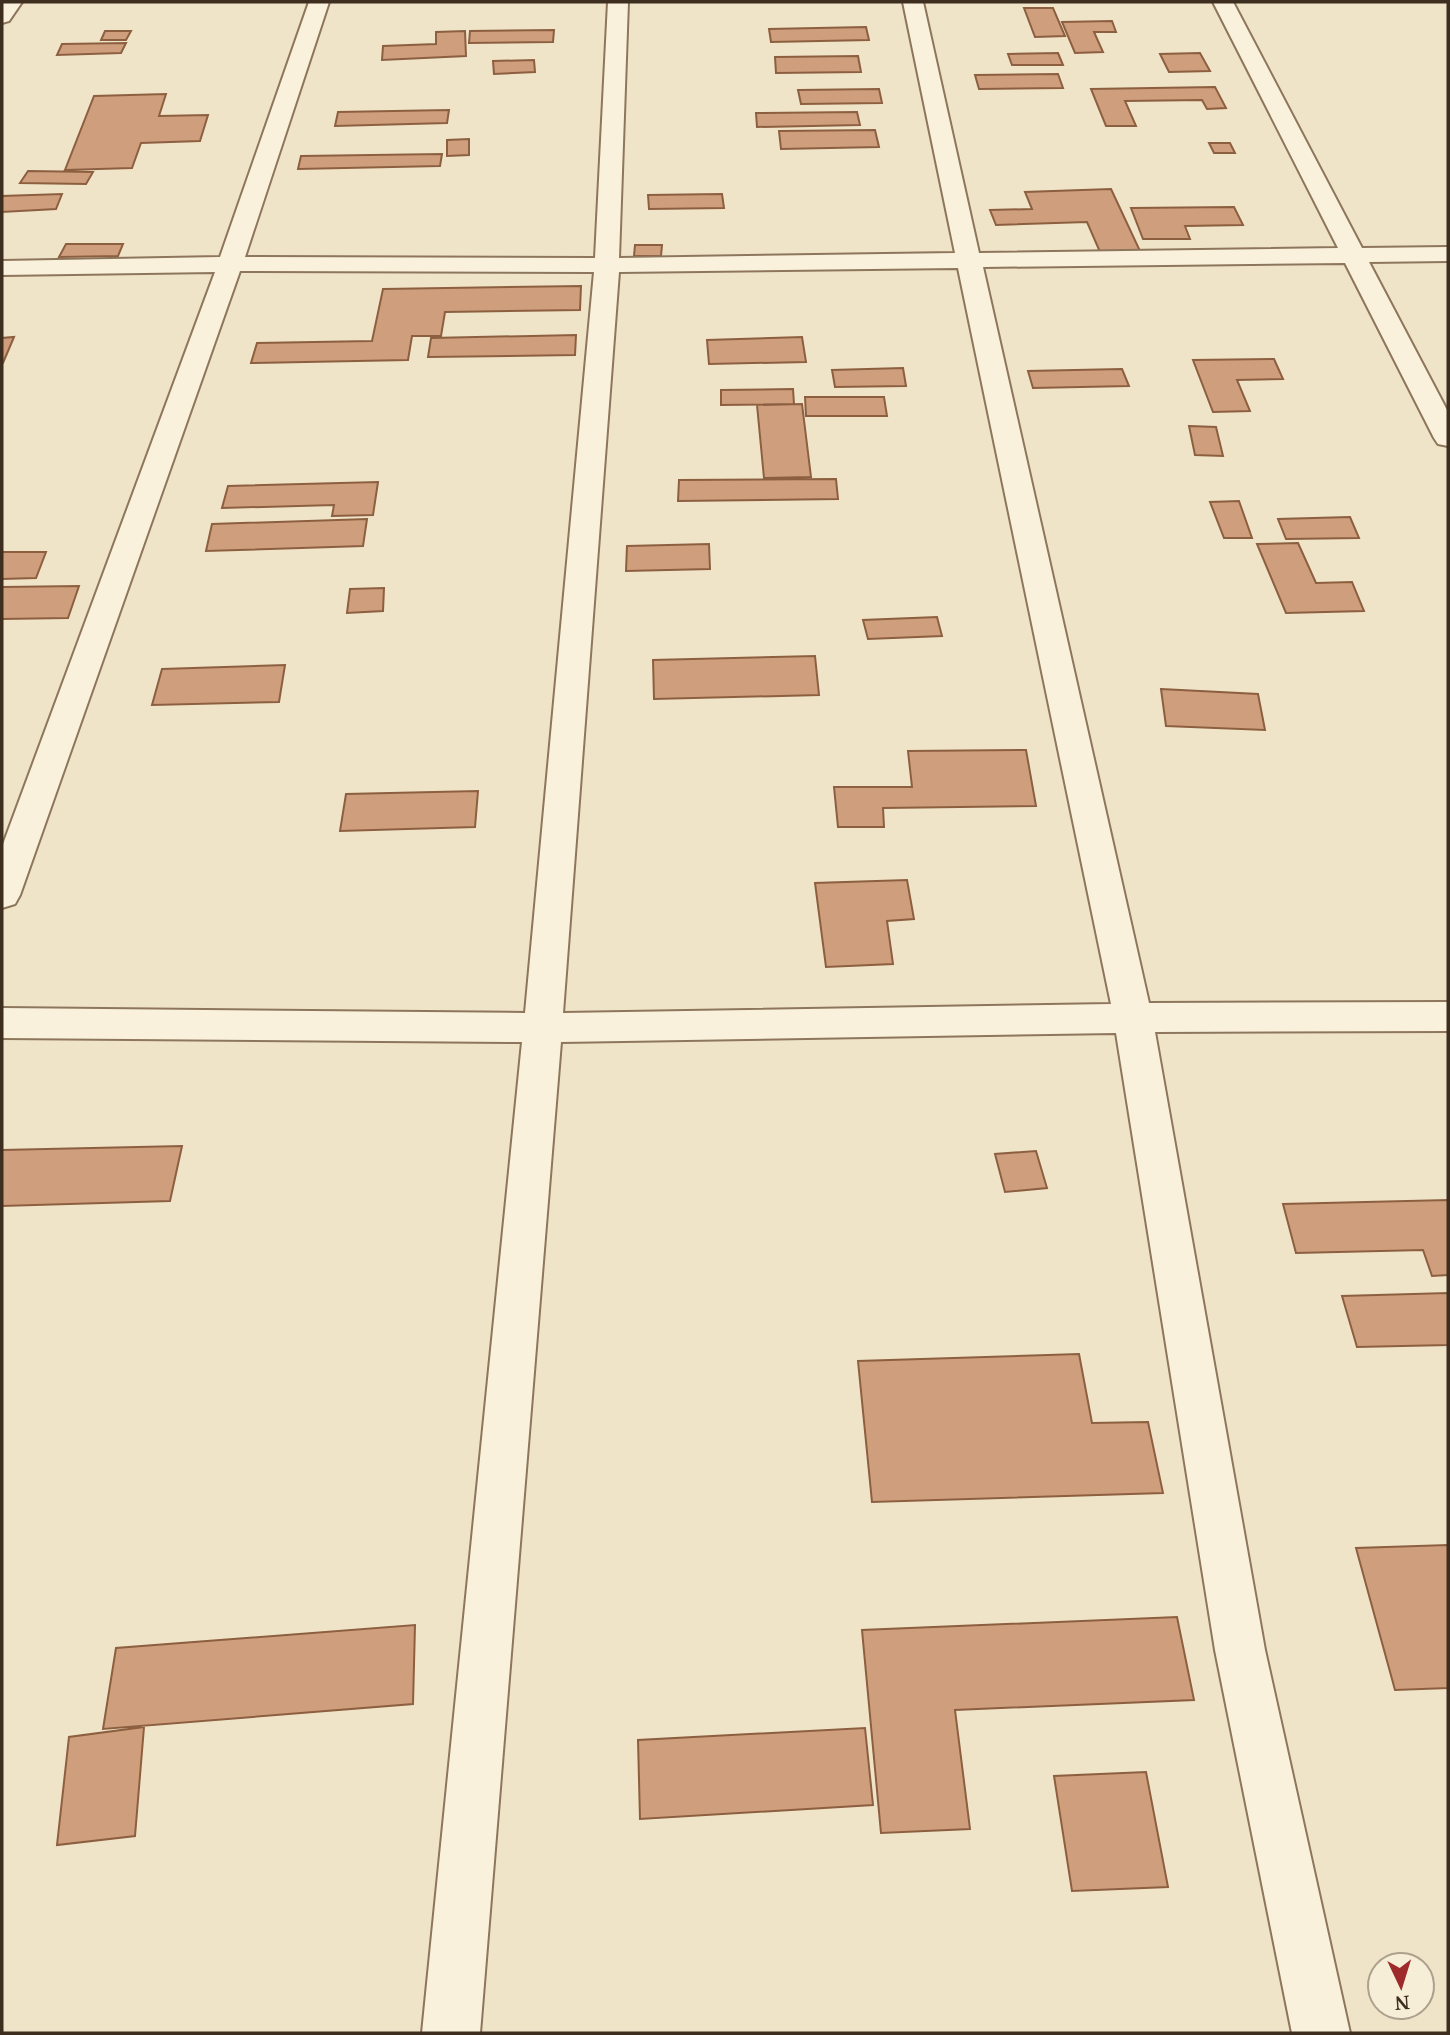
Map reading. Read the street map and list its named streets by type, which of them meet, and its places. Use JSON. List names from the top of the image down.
{
  "north": "bottom"
}
